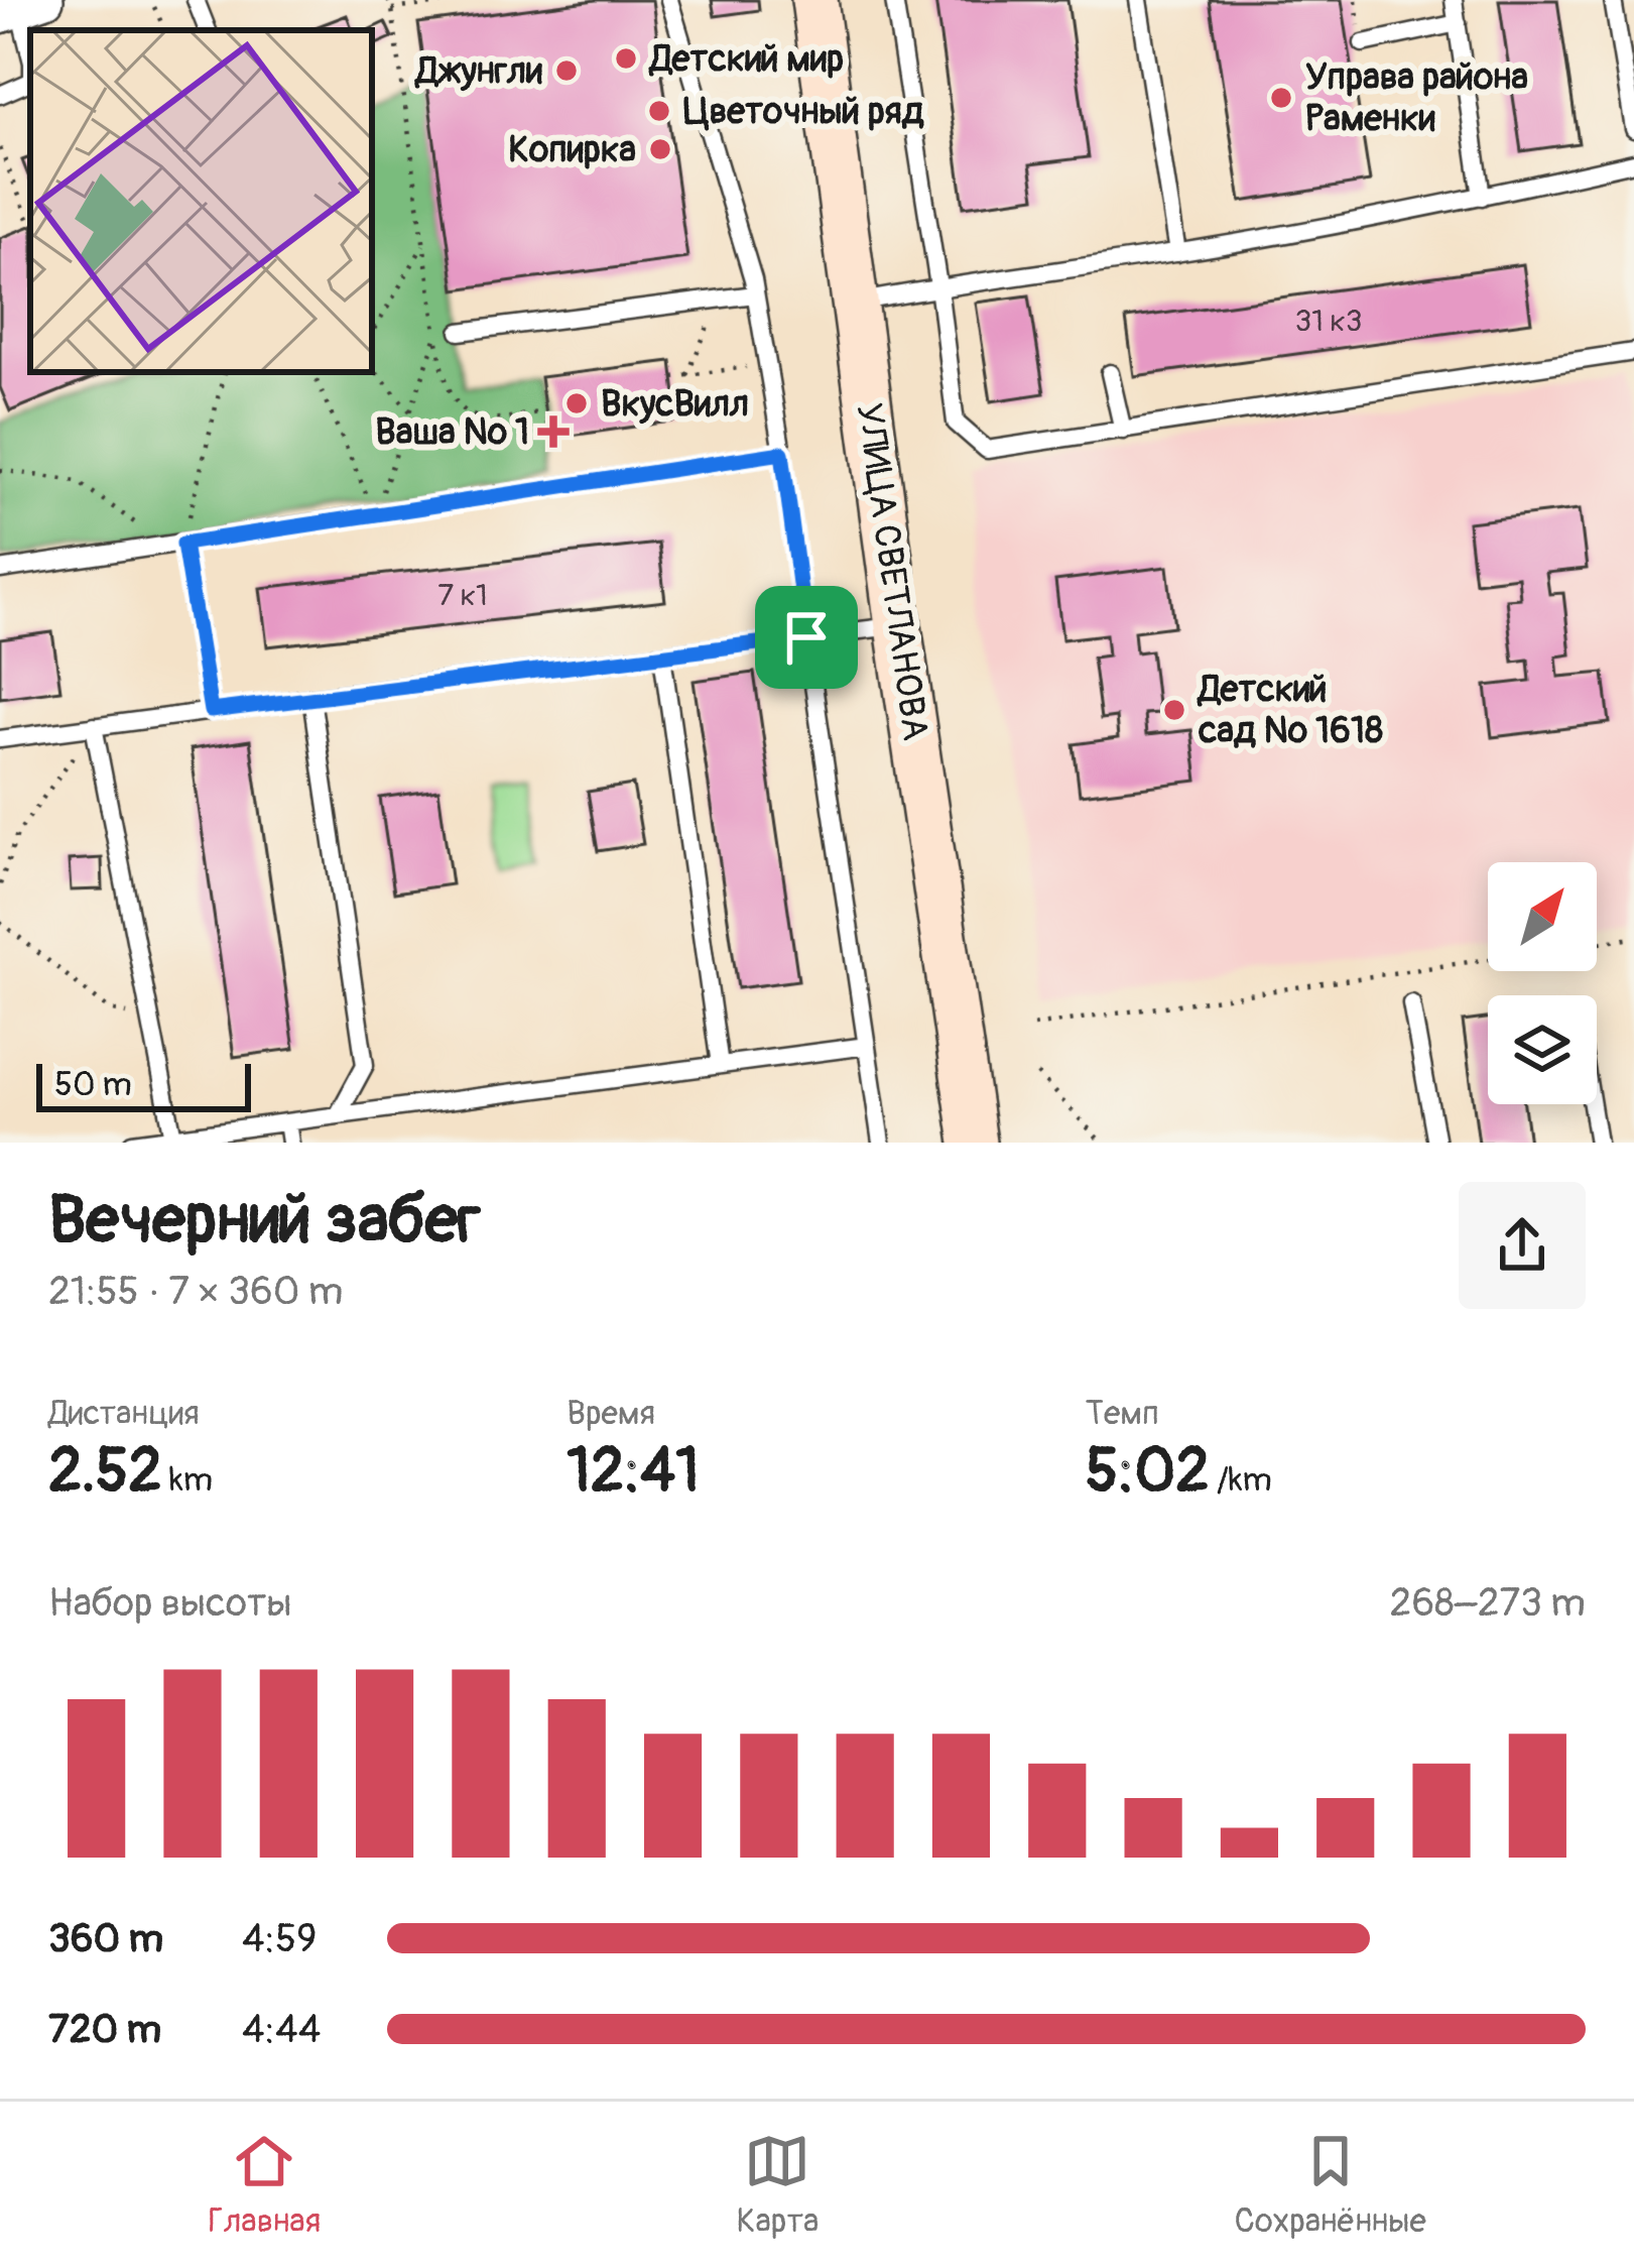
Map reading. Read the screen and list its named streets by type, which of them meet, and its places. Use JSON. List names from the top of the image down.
{
  "streets": {
    "street": ["УЛИЦА СВЕТЛАНОВА"]
  },
  "places": {
    "other": [
      "Детский мир",
      "Джунгли",
      "Управа района Раменки",
      "Цветочный ряд",
      "Копирка",
      "ВкусВилл",
      "Детский сад № 1618"
    ],
    "health": ["Ваша № 1"]
  },
  "house_numbers": ["31 к3", "7 к1"],
  "scale_bar": "50 m",
  "north": "top right",
  "page": {
    "scale": "50 m",
    "heading": ["Вечерний забег", "21:55 · 7 × 360 m"],
    "stats": [
      ["Дистанция", "2.52 km"],
      ["Время", "12:41"],
      ["Темп", "5:02 /km"]
    ],
    "chart": ["Набор высоты", "268–273 m"],
    "list": [
      {
        "name": "360 m",
        "note": "4:59"
      },
      {
        "name": "720 m",
        "note": "4:44"
      }
    ],
    "tabs": ["Главная", "Карта", "Сохранённые"]
  }
}
